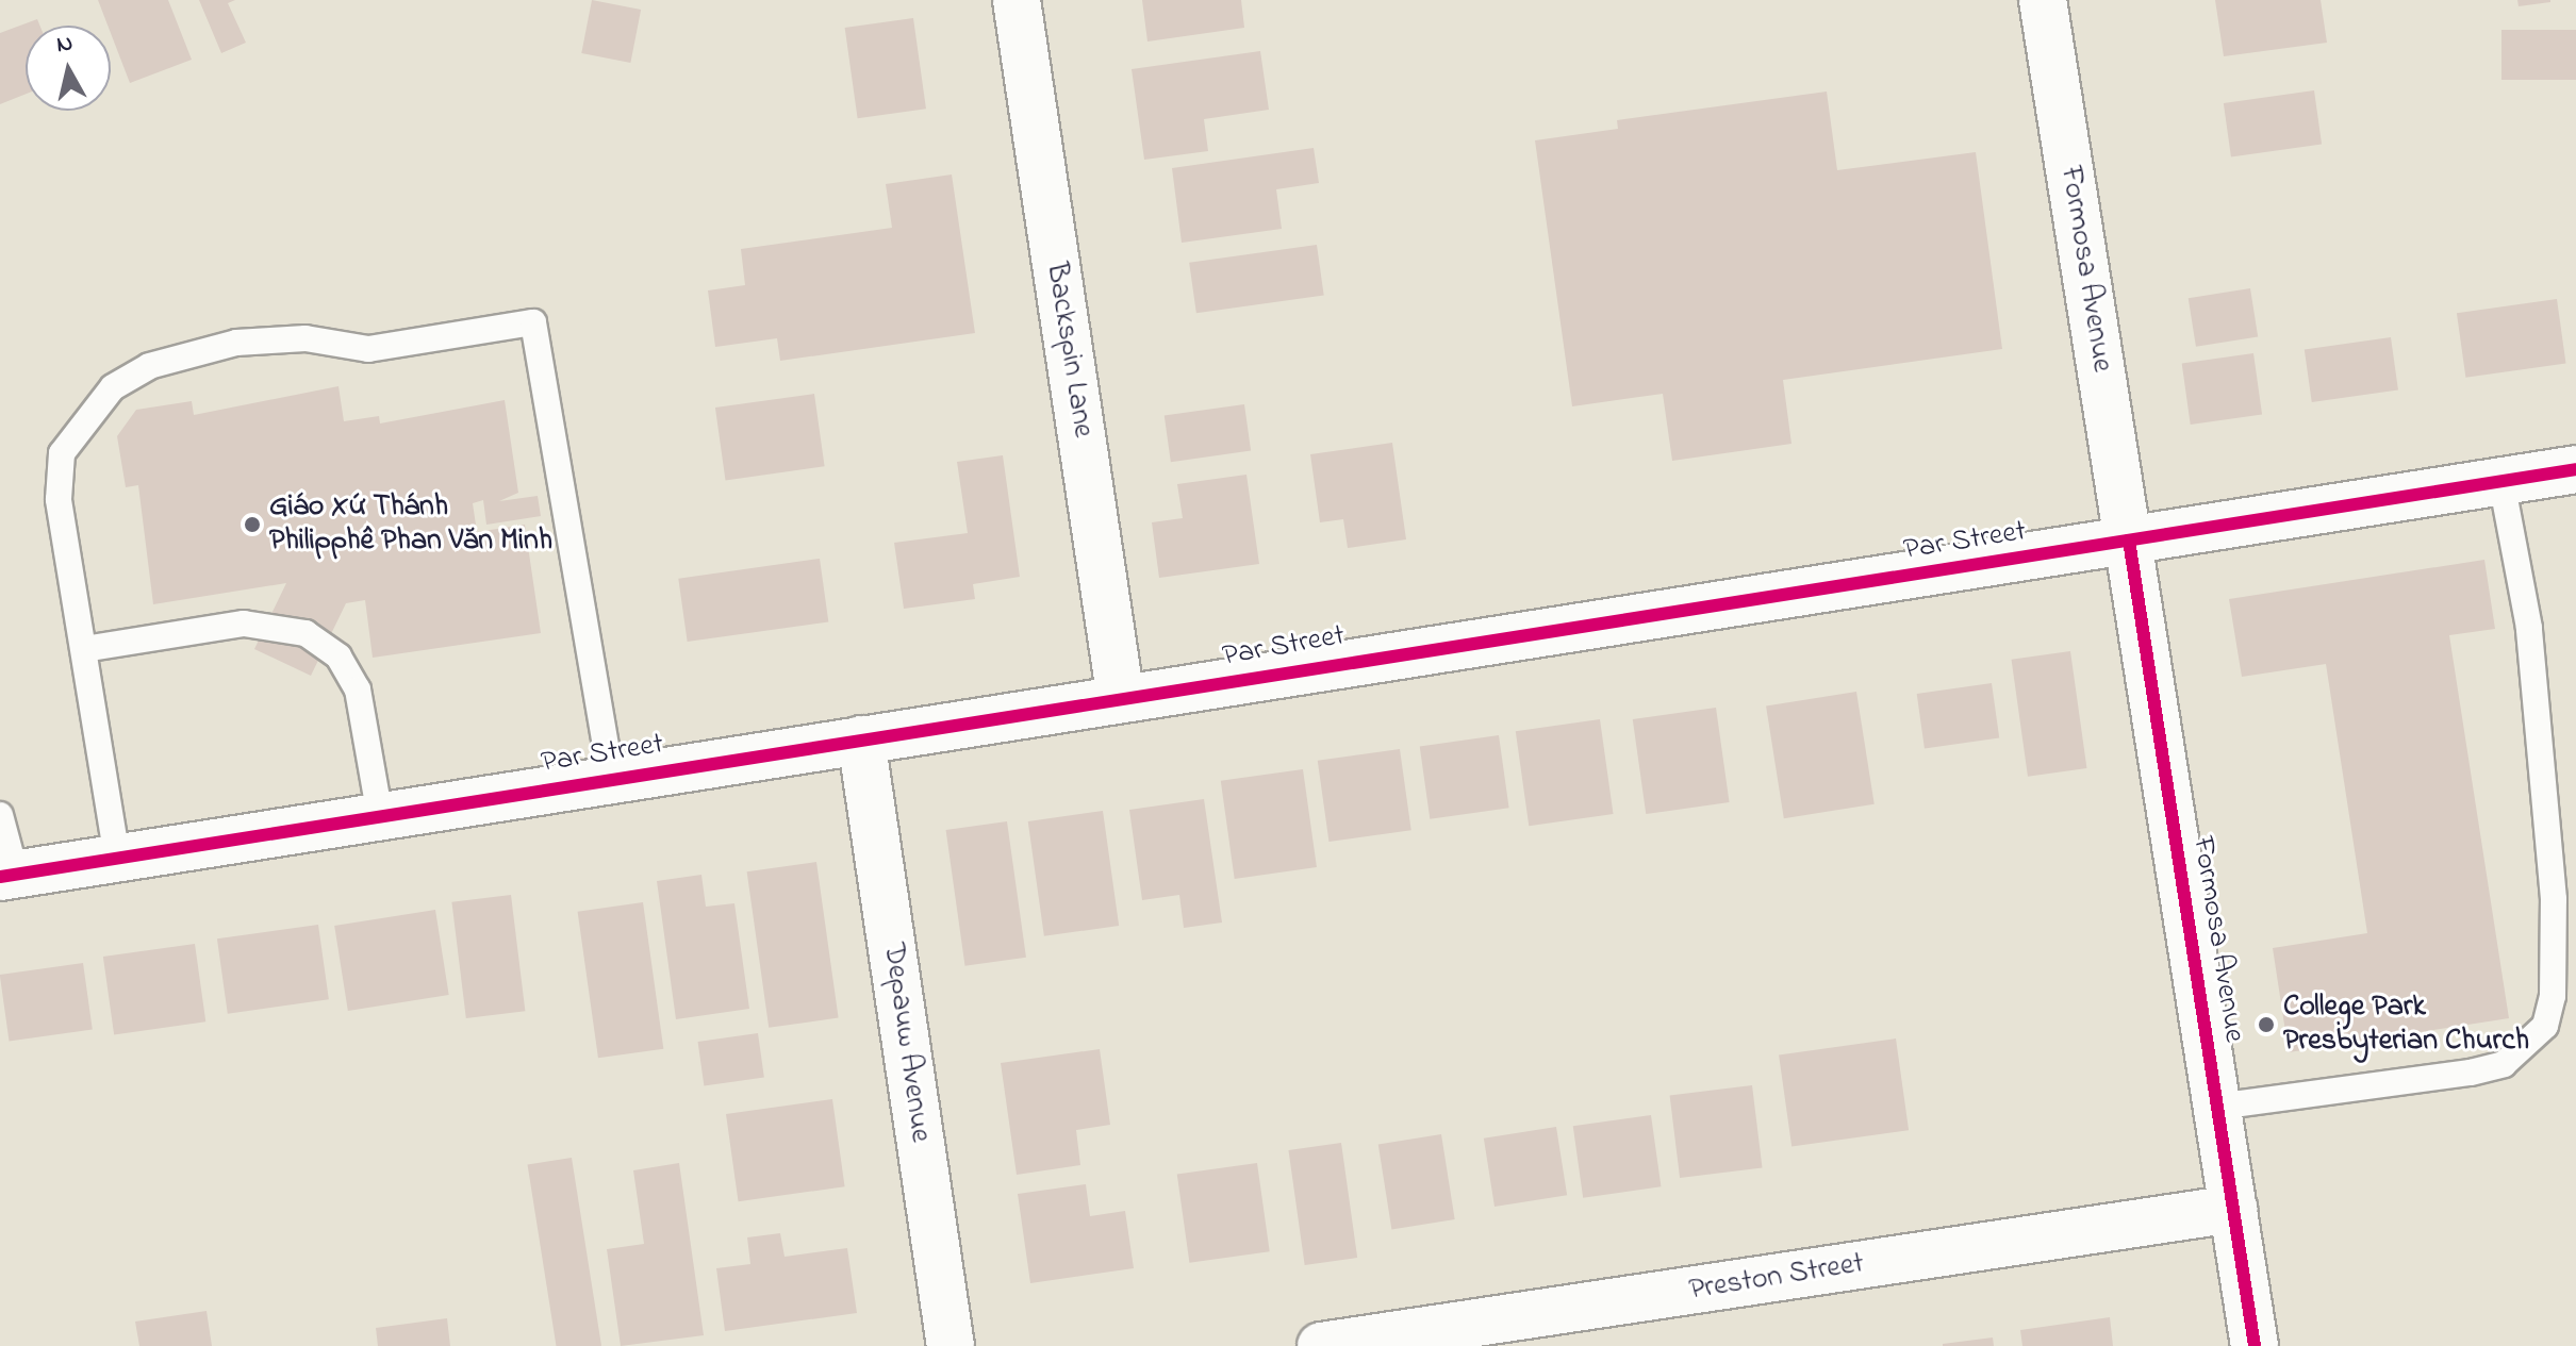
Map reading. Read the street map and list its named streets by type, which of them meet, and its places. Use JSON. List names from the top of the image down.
{
  "streets": {
    "street": [
      "Formosa Avenue",
      "Backspin Lane",
      "Par Street",
      "Depauw Avenue",
      "Preston Street"
    ]
  },
  "crossings": [
    ["Formosa Avenue", "Par Street"],
    ["Formosa Avenue", "Preston Street"],
    ["Backspin Lane", "Par Street"],
    ["Par Street", "Depauw Avenue"]
  ],
  "places": ["Giáo Xứ Thánh Philipphê Phan Văn Minh", "College Park Presbyterian Church"],
  "north": "top"
}
